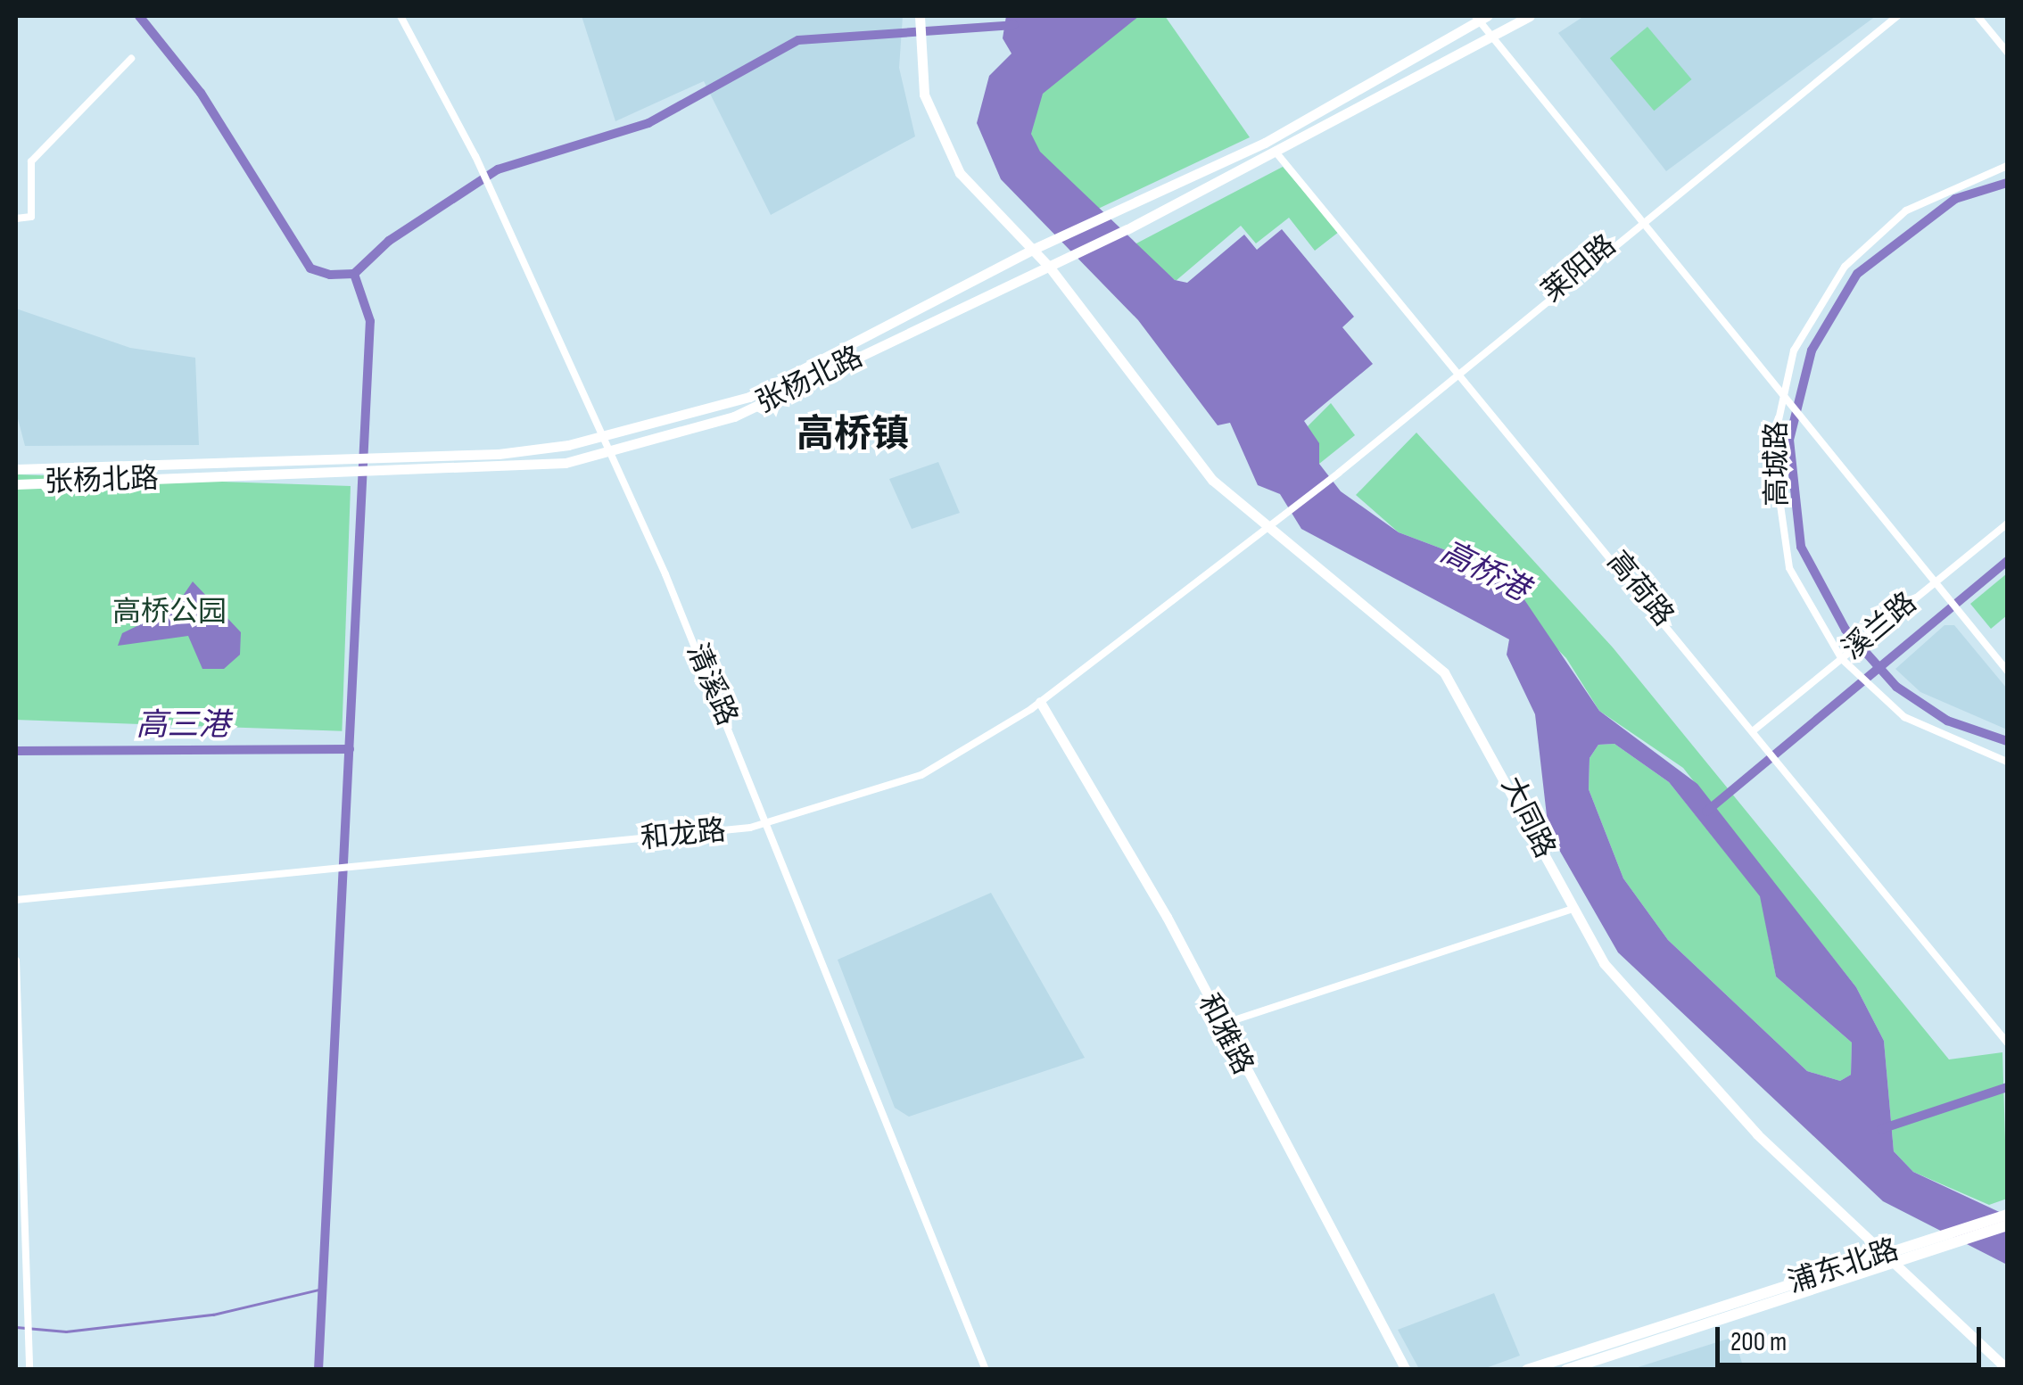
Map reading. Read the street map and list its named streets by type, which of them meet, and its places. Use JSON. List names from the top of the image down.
{
  "streets": {
    "main road": [
      "张杨北路",
      "大同路",
      "和雅路",
      "浦东北路"
    ],
    "street": [
      "莱阳路",
      "高城路",
      "高荷路",
      "溪兰路",
      "清溪路",
      "和龙路"
    ]
  },
  "crossings": [
    ["莱阳路", "高荷路"],
    ["莱阳路", "大同路"],
    ["莱阳路", "和龙路"],
    ["张杨北路", "高荷路"],
    ["张杨北路", "清溪路"],
    ["张杨北路", "大同路"],
    ["高城路", "溪兰路"],
    ["高荷路", "溪兰路"],
    ["清溪路", "和龙路"],
    ["大同路", "和龙路"],
    ["大同路", "浦东北路"],
    ["和龙路", "和雅路"]
  ],
  "districts": ["高桥镇"],
  "water": ["高桥港", "高三港"],
  "parks": ["高桥公园"],
  "scale_bar": "200 m"
}
